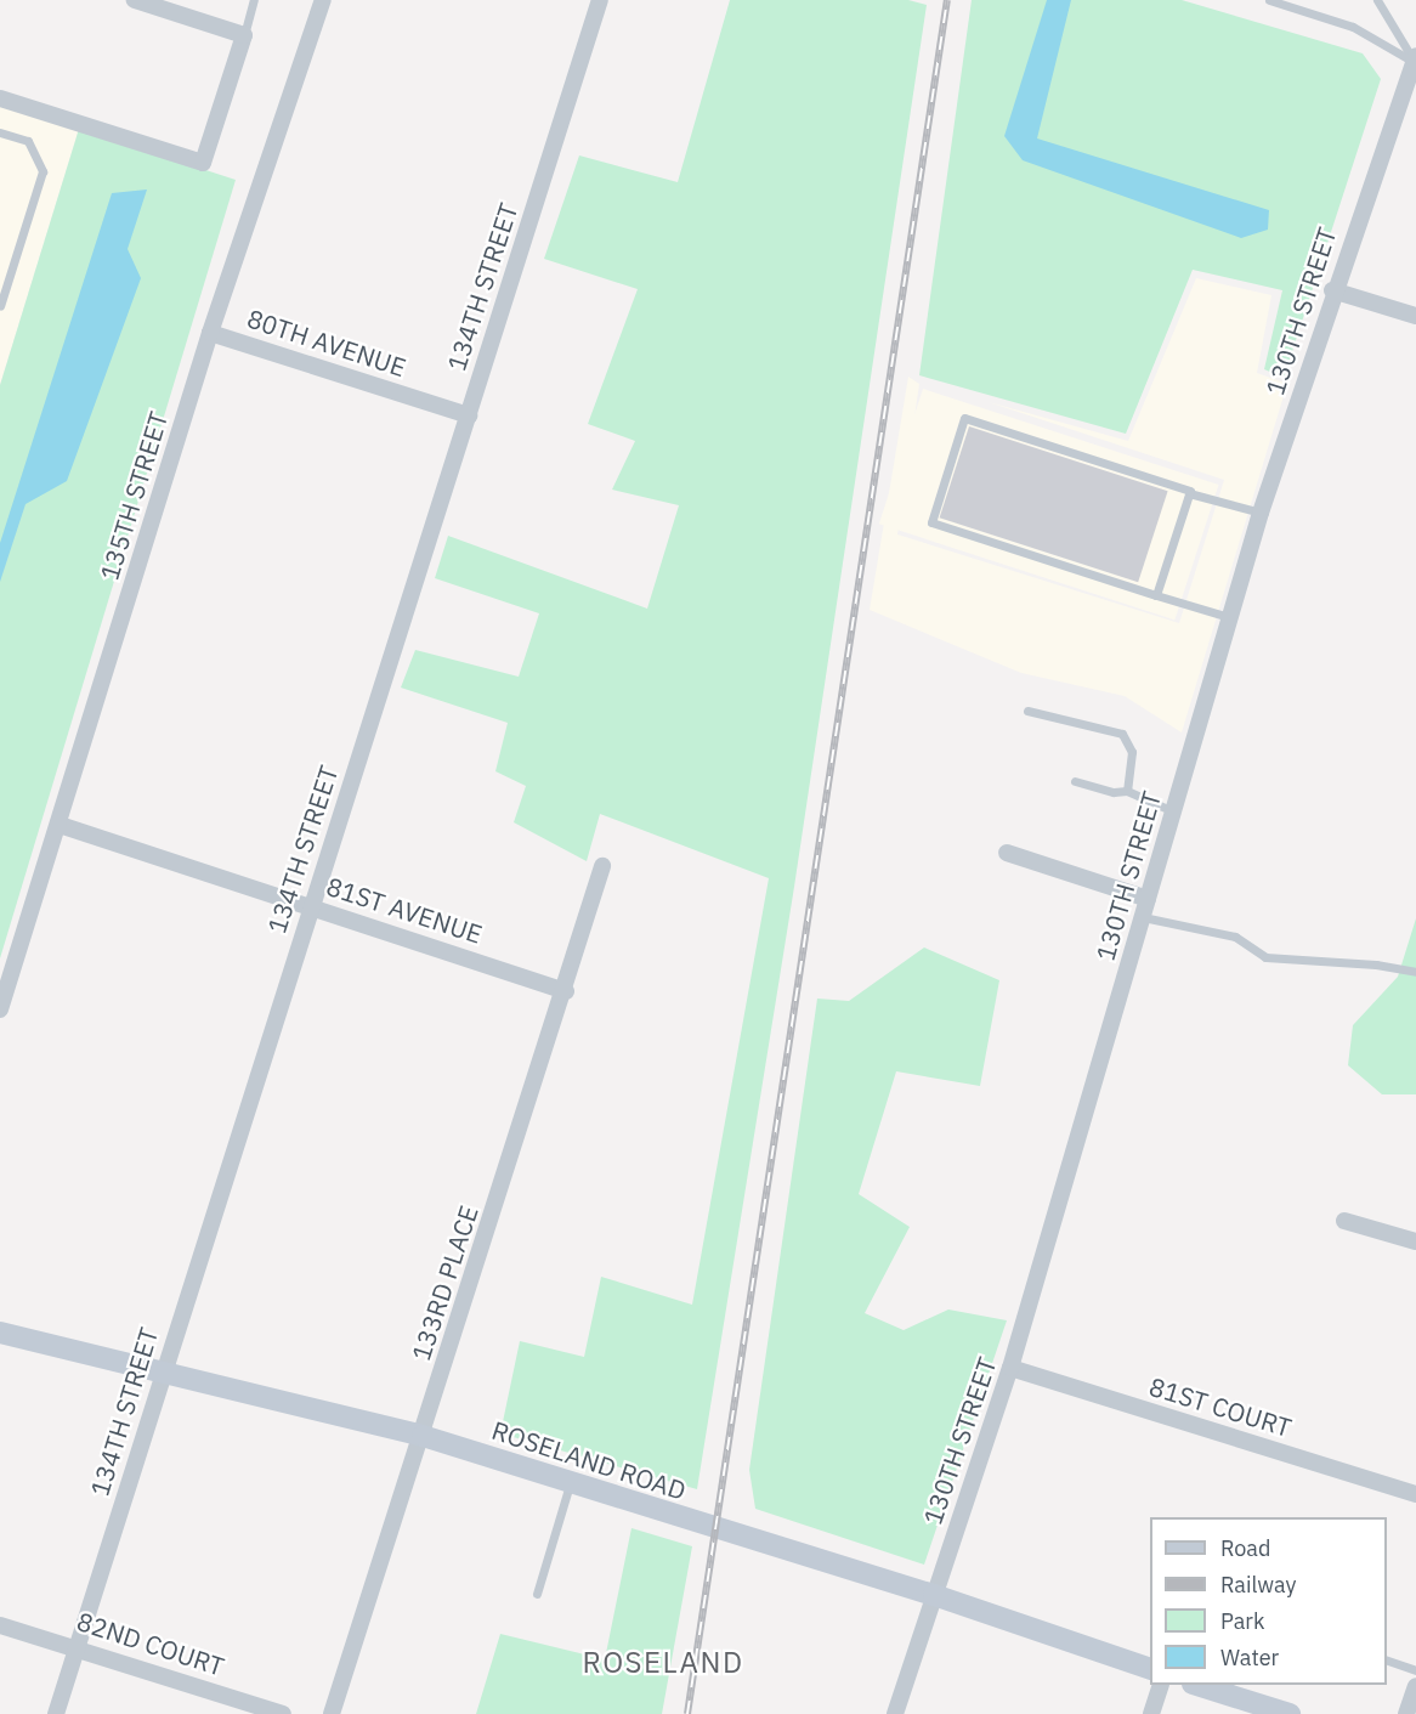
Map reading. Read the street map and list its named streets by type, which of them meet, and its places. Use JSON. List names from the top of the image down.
{
  "streets": {
    "main road": ["ROSELAND ROAD"],
    "street": [
      "134TH STREET",
      "130TH STREET",
      "80TH AVENUE",
      "135TH STREET",
      "81ST AVENUE",
      "133RD PLACE",
      "81ST COURT",
      "82ND COURT"
    ]
  },
  "crossings": [
    ["134TH STREET", "80TH AVENUE"],
    ["134TH STREET", "81ST AVENUE"],
    ["134TH STREET", "ROSELAND ROAD"],
    ["134TH STREET", "82ND COURT"],
    ["130TH STREET", "81ST COURT"],
    ["130TH STREET", "ROSELAND ROAD"],
    ["80TH AVENUE", "135TH STREET"],
    ["135TH STREET", "81ST AVENUE"],
    ["81ST AVENUE", "133RD PLACE"],
    ["133RD PLACE", "ROSELAND ROAD"]
  ],
  "districts": ["ROSELAND"],
  "legend": [
    "Road",
    "Railway",
    "Park",
    "Water"
  ]
}
